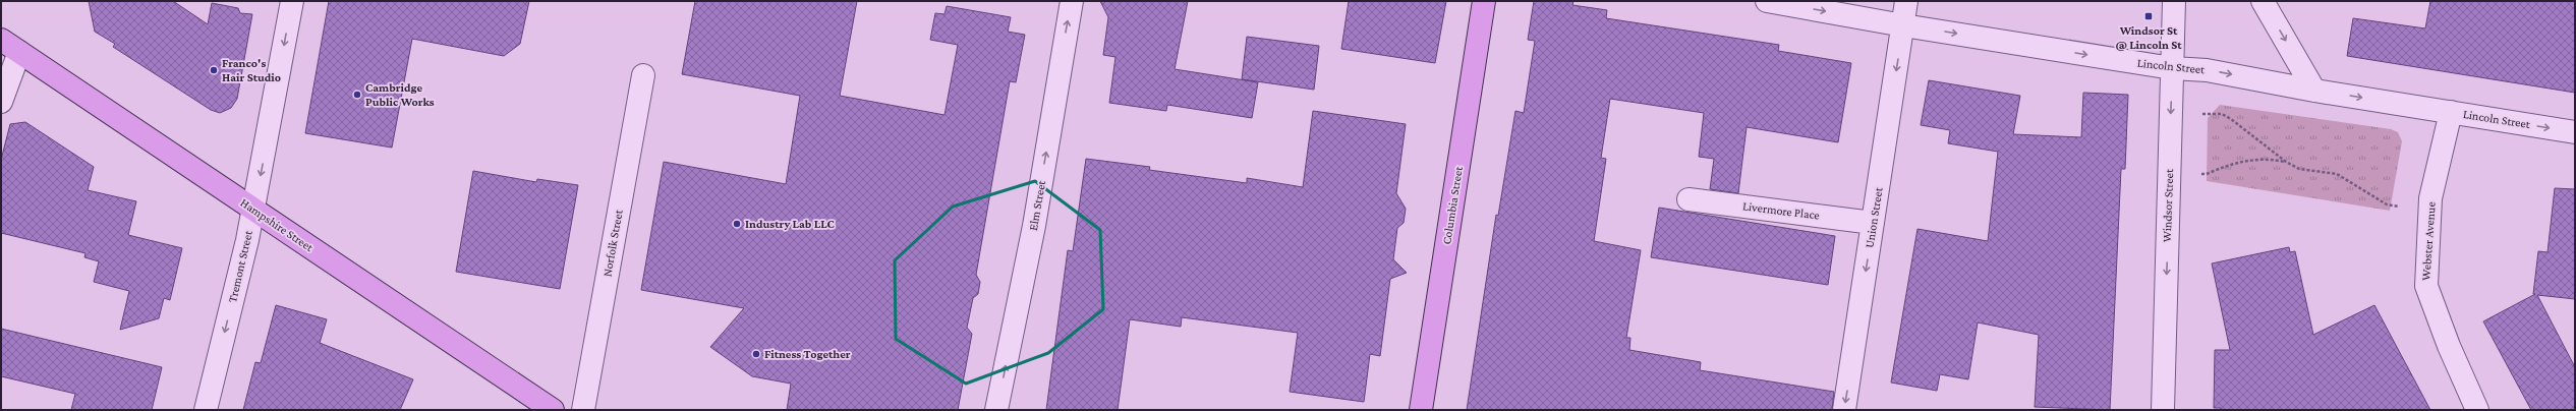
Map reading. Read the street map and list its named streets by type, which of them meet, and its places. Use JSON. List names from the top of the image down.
{
  "streets": {
    "main road": ["Columbia Street", "Hampshire Street"],
    "street": [
      "Lincoln Street",
      "Elm Street",
      "Windsor Street",
      "Livermore Place",
      "Union Street",
      "Webster Avenue",
      "Norfolk Street",
      "Tremont Street"
    ]
  },
  "crossings": [
    ["Lincoln Street", "Windsor Street"],
    ["Lincoln Street", "Union Street"],
    ["Lincoln Street", "Webster Avenue"],
    ["Livermore Place", "Union Street"],
    ["Hampshire Street", "Tremont Street"]
  ],
  "one_way": [
    "Lincoln Street",
    "Elm Street",
    "Windsor Street",
    "Union Street",
    "Tremont Street"
  ],
  "places": {
    "transit": ["Windsor St @ Lincoln St"],
    "other": [
      "Franco's Hair Studio",
      "Cambridge Public Works",
      "Industry Lab LLC",
      "Fitness Together"
    ]
  }
}
